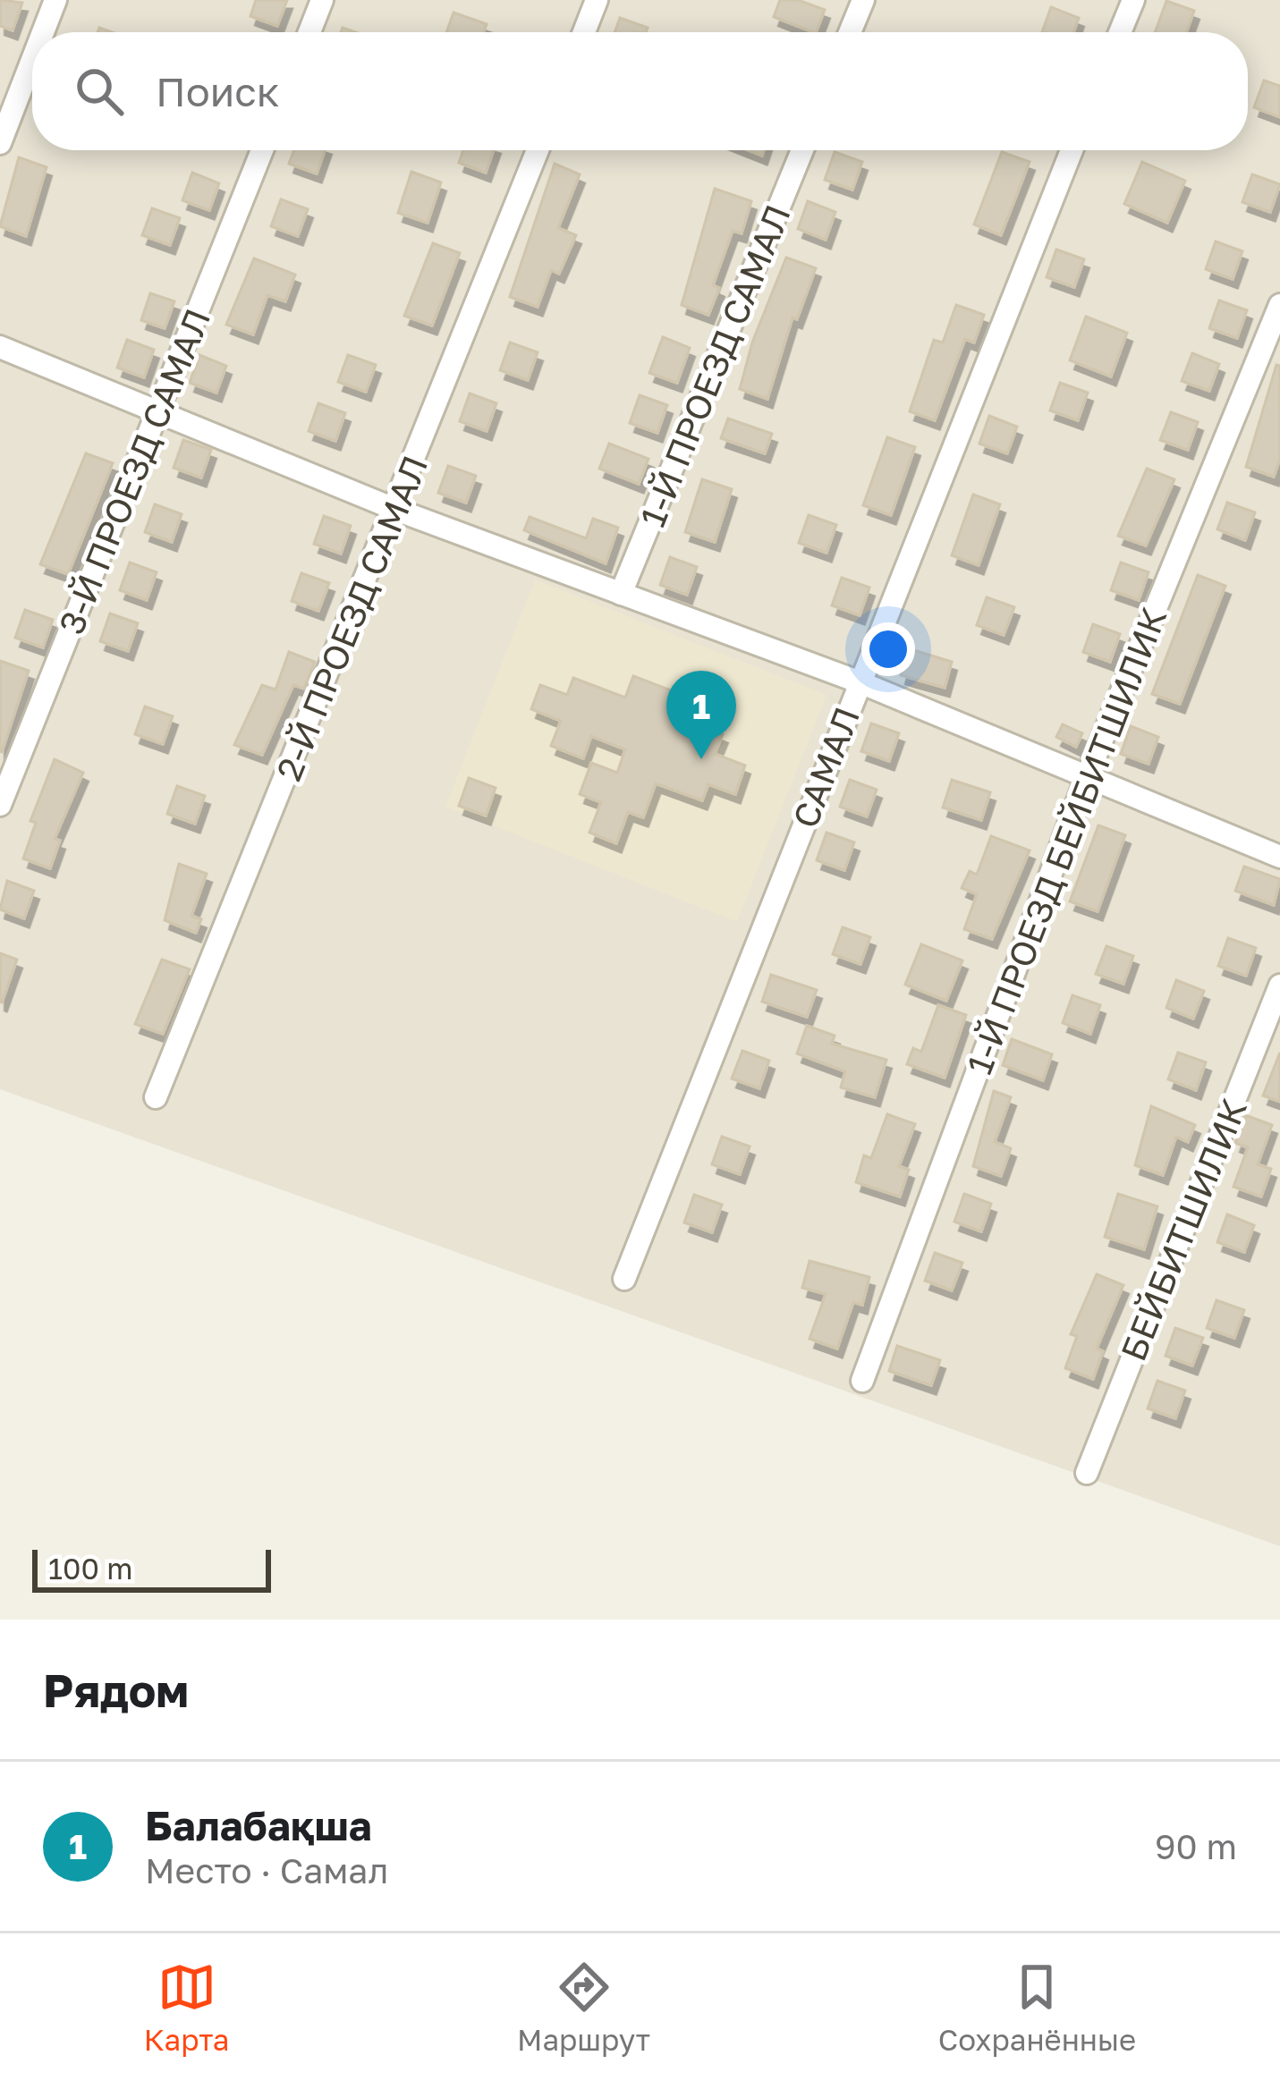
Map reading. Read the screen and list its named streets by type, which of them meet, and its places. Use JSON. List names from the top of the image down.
{
  "streets": {
    "street": [
      "1-Й ПРОЕЗД САМАЛ",
      "3-Й ПРОЕЗД САМАЛ",
      "2-Й ПРОЕЗД САМАЛ",
      "САМАЛ",
      "1-Й ПРОЕЗД БЕЙБИТШИЛИК",
      "БЕЙБИТШИЛИК"
    ]
  },
  "scale_bar": "100 m",
  "page": {
    "search": "Поиск",
    "pins": "1",
    "scale": "100 m",
    "heading": "Рядом",
    "list": [
      {
        "mark": "1",
        "name": "Балабақша",
        "note": "Место · Самал",
        "value": "90 m"
      }
    ],
    "nav": ["Карта", "Маршрут", "Сохранённые"]
  }
}
